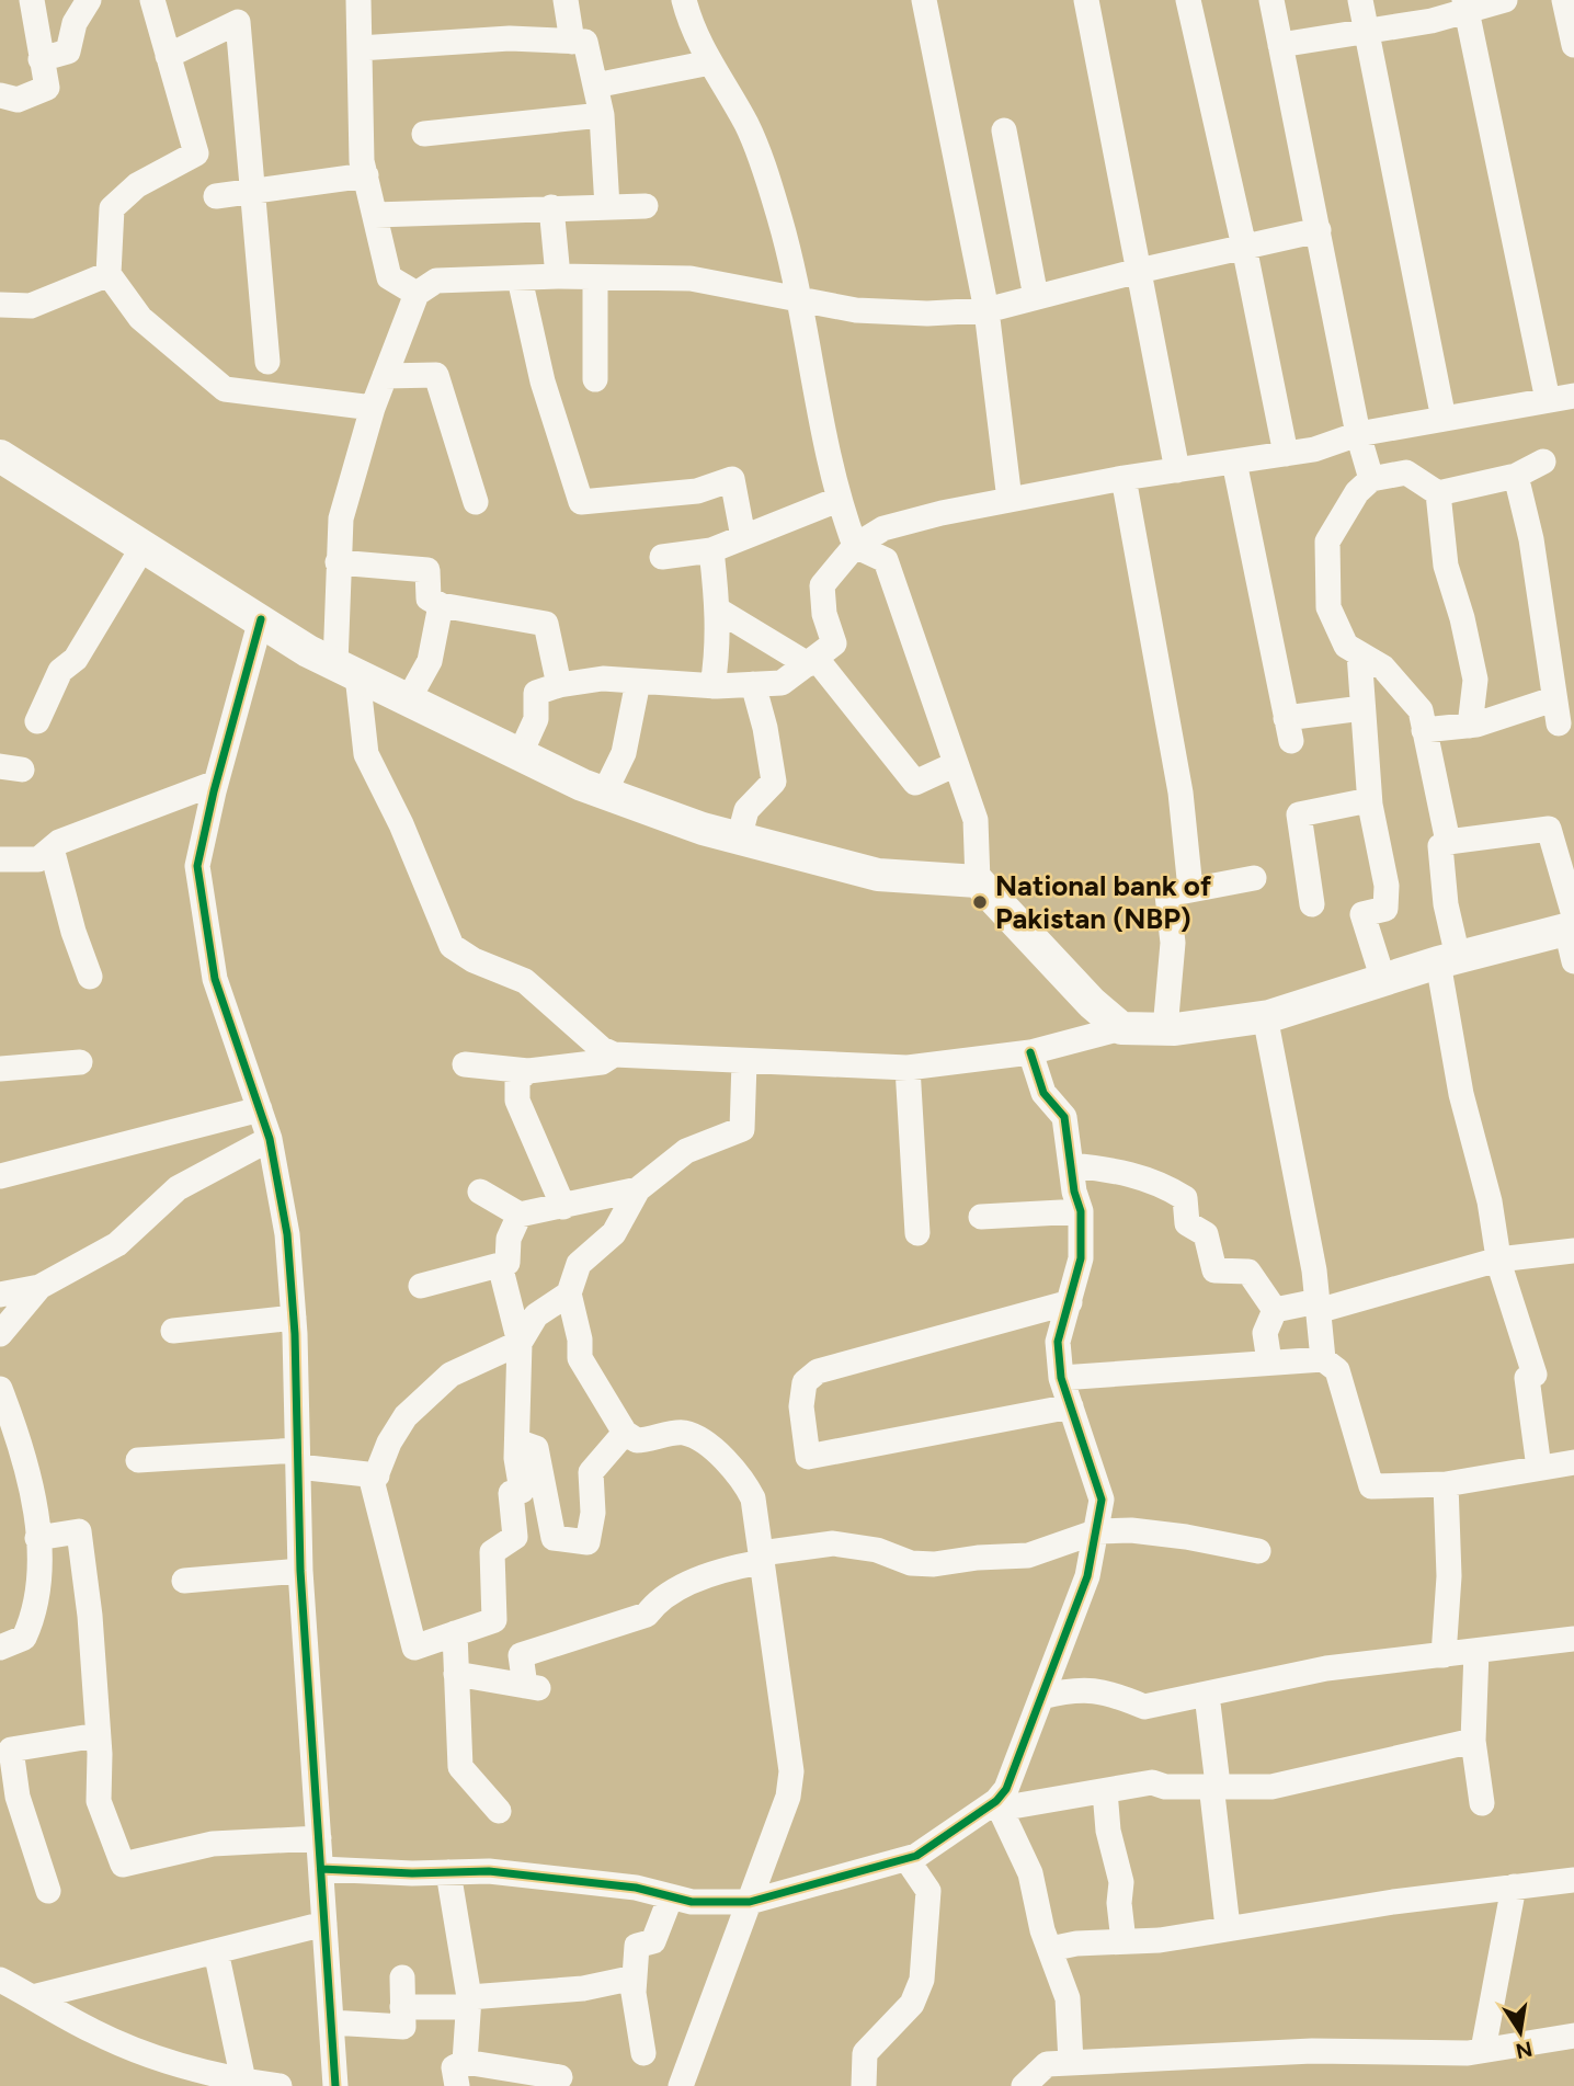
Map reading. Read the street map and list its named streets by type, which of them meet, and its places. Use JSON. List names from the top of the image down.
{
  "places": ["National bank of Pakistan (NBP)"],
  "north": "bottom"
}
